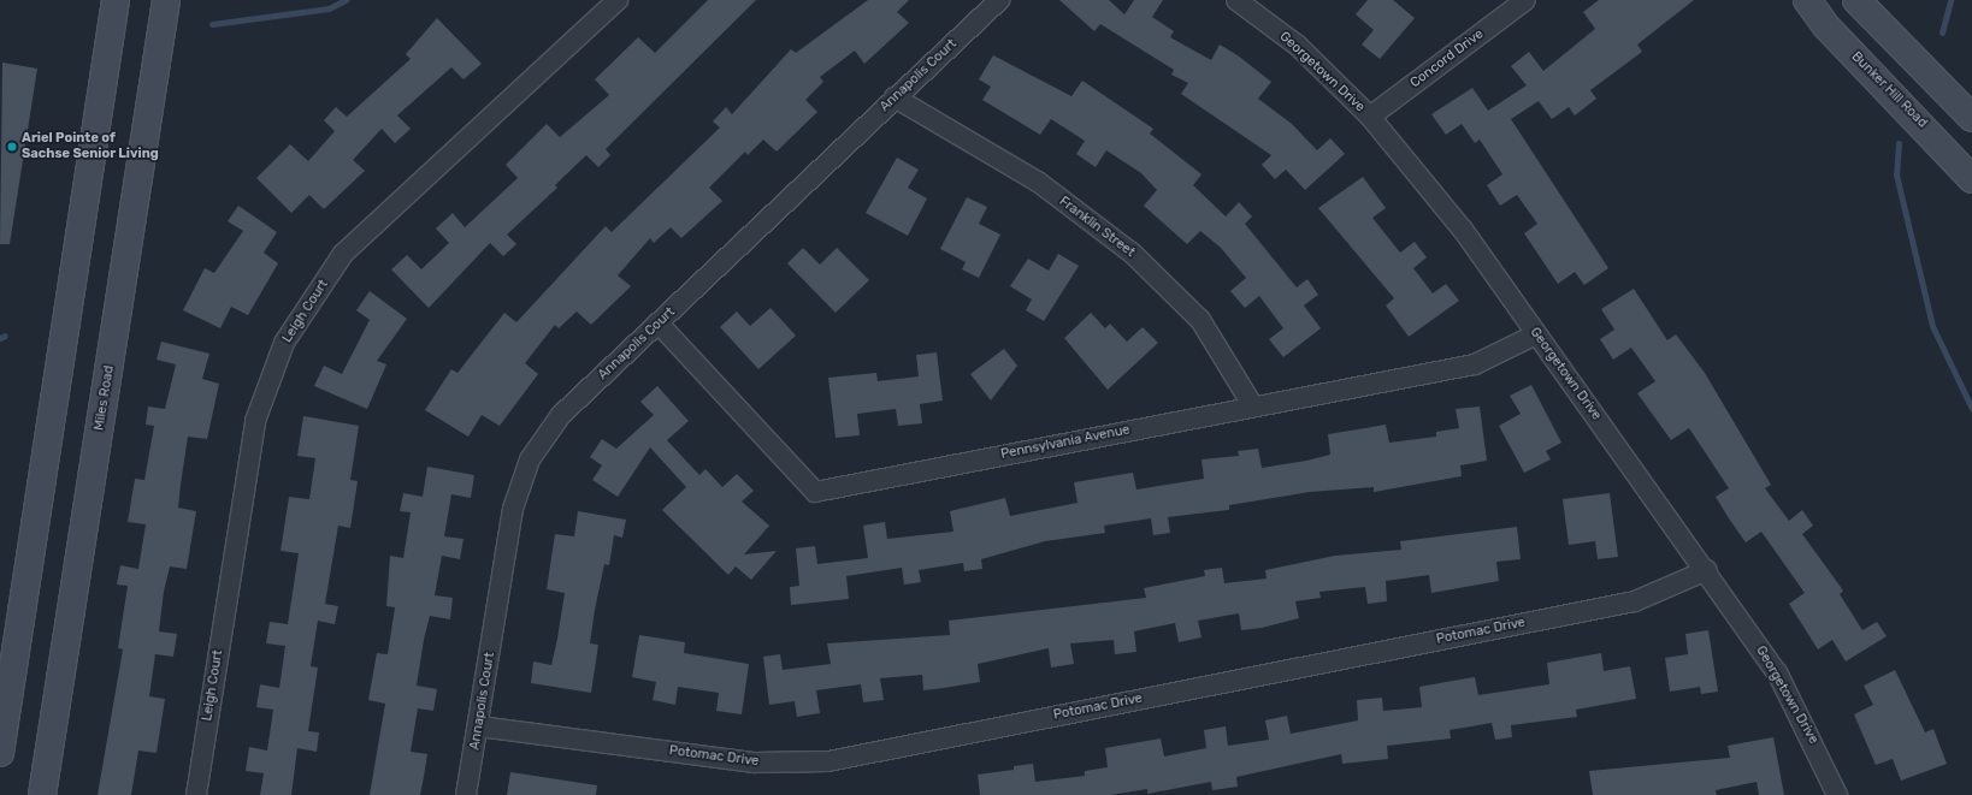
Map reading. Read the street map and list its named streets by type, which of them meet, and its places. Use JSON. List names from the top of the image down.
{
  "streets": {
    "main road": ["Bunker Hill Road", "Miles Road"],
    "street": [
      "Concord Drive",
      "Georgetown Drive",
      "Annapolis Court",
      "Franklin Street",
      "Leigh Court",
      "Pennsylvania Avenue",
      "Potomac Drive"
    ]
  },
  "crossings": [
    ["Concord Drive", "Georgetown Drive"],
    ["Georgetown Drive", "Pennsylvania Avenue"],
    ["Georgetown Drive", "Potomac Drive"],
    ["Annapolis Court", "Franklin Street"],
    ["Annapolis Court", "Pennsylvania Avenue"],
    ["Annapolis Court", "Potomac Drive"],
    ["Franklin Street", "Pennsylvania Avenue"]
  ],
  "places": ["Ariel Pointe of Sachse Senior Living"]
}
